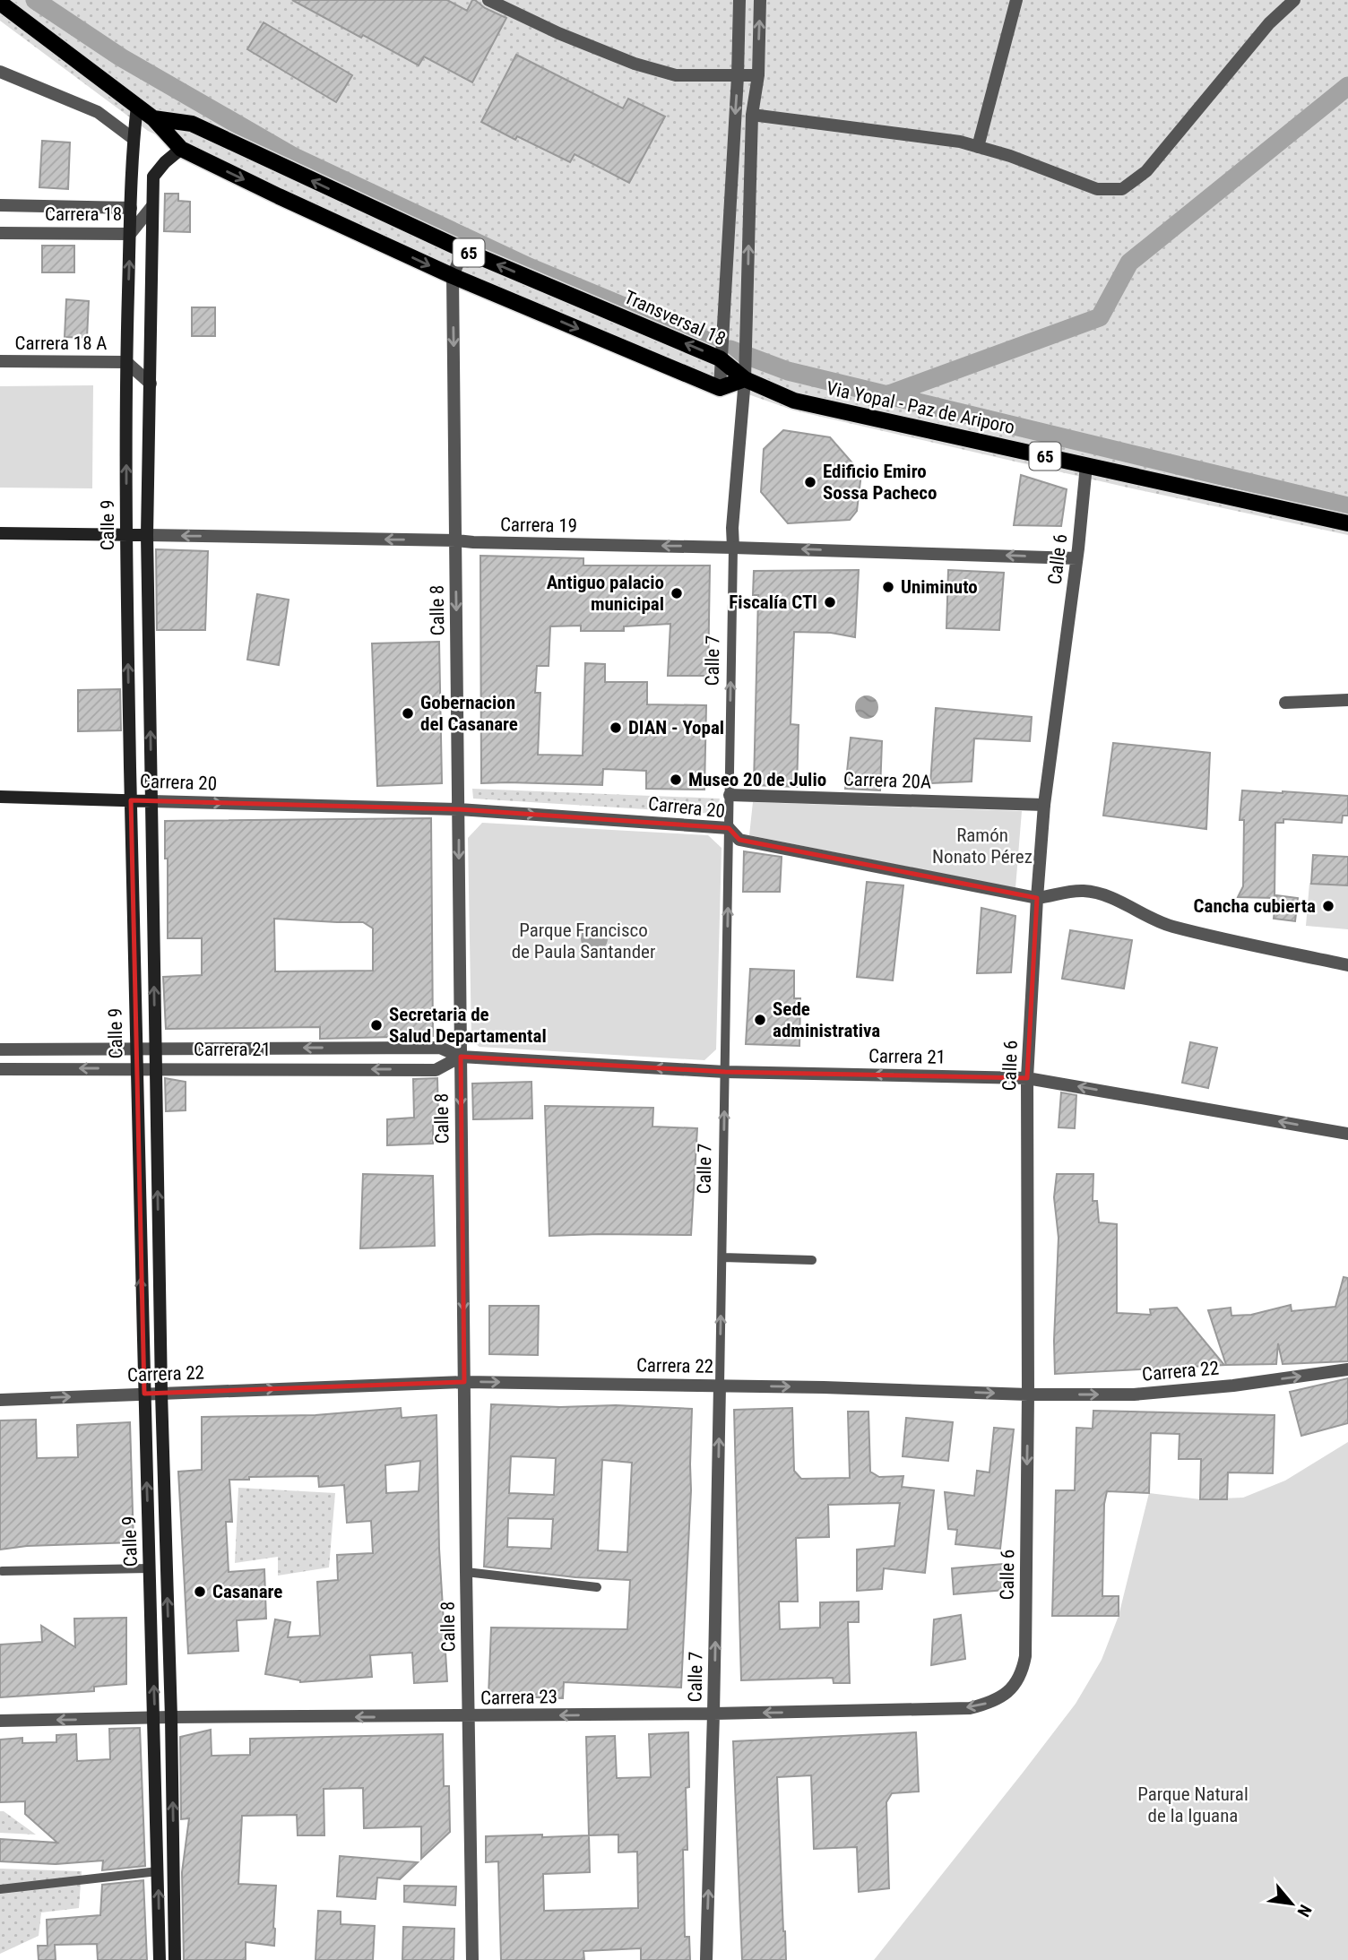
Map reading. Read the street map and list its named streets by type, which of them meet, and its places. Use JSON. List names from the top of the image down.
{
  "streets": {
    "main road": [
      "65",
      "Transversal 18",
      "Via Yopal - Paz de Ariporo",
      "Calle 9",
      "Carrera 19",
      "Carrera 20"
    ],
    "street": [
      "Carrera 18",
      "Carrera 18 A",
      "Calle 6",
      "Calle 8",
      "Calle 7",
      "Carrera 20A",
      "Carrera 21",
      "Carrera 22",
      "Carrera 23"
    ]
  },
  "crossings": [
    ["Carrera 18", "Calle 9"],
    ["65", "Transversal 18"],
    ["65", "Calle 9"],
    ["65", "Calle 8"],
    ["Transversal 18", "Via Yopal - Paz de Ariporo"],
    ["Transversal 18", "Calle 7"],
    ["Carrera 18 A", "Calle 9"],
    ["Via Yopal - Paz de Ariporo", "Calle 6"],
    ["Via Yopal - Paz de Ariporo", "Calle 7"],
    ["Calle 9", "Carrera 19"],
    ["Calle 9", "Carrera 20"],
    ["Calle 9", "Carrera 21"],
    ["Calle 9", "Carrera 22"],
    ["Calle 9", "Carrera 23"],
    ["Carrera 19", "Calle 6"],
    ["Carrera 19", "Calle 8"],
    ["Carrera 19", "Calle 7"],
    ["Calle 6", "Carrera 20A"],
    ["Calle 6", "Carrera 20"],
    ["Calle 6", "Carrera 21"],
    ["Calle 6", "Carrera 22"],
    ["Calle 6", "Carrera 23"],
    ["Calle 8", "Carrera 20"],
    ["Calle 8", "Carrera 21"],
    ["Calle 8", "Carrera 22"],
    ["Calle 8", "Carrera 23"],
    ["Calle 7", "Carrera 20A"],
    ["Calle 7", "Carrera 20"],
    ["Calle 7", "Carrera 21"],
    ["Calle 7", "Carrera 22"],
    ["Calle 7", "Carrera 23"]
  ],
  "one_way": [
    "Calle 9",
    "Carrera 19",
    "Calle 8",
    "Calle 7",
    "Carrera 20",
    "Carrera 21",
    "Carrera 22",
    "Carrera 23"
  ],
  "parks": ["Ramón Nonato Pérez", "Parque Francisco de Paula Santander", "Parque Natural de la Iguana"],
  "places": [
    "Edificio Emiro Sossa Pacheco",
    "Uniminuto",
    "Antiguo palacio municipal",
    "Fiscalía CTI",
    "Gobernacion del Casanare",
    "DIAN - Yopal",
    "Museo 20 de Julio",
    "Cancha cubierta",
    "Sede administrativa",
    "Secretaria de Salud Departamental",
    "Casanare"
  ],
  "north": "bottom right"
}
